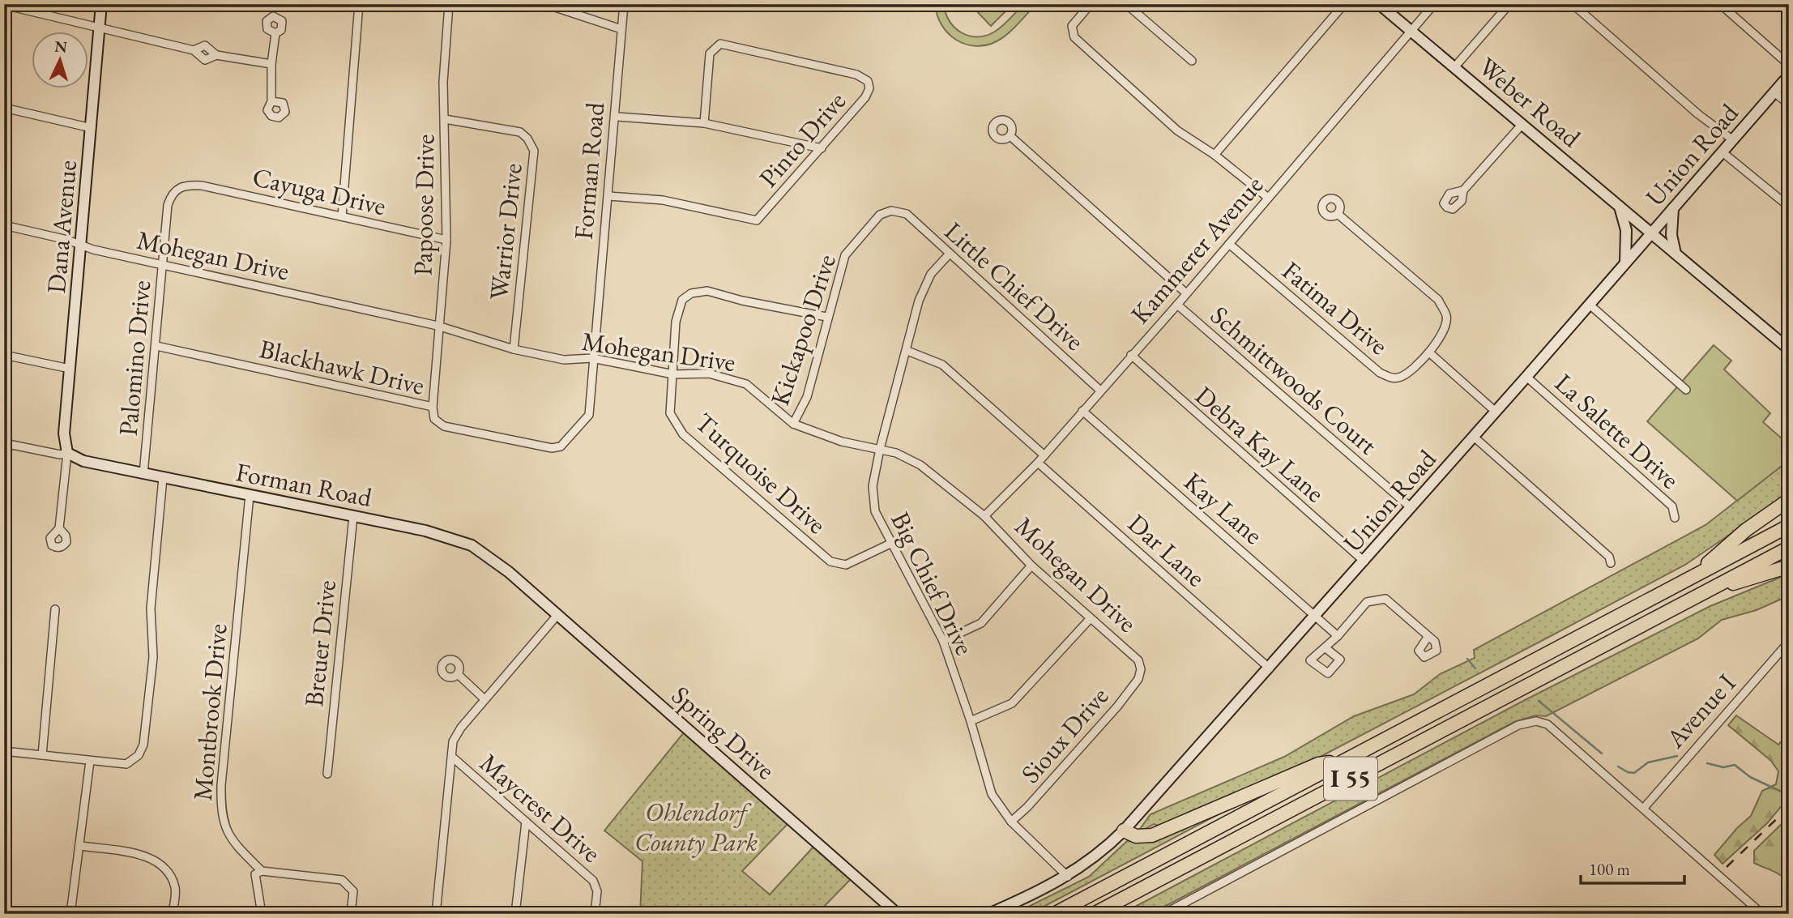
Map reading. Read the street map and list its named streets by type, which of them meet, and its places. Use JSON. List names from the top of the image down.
{
  "streets": {
    "highway": ["I 55"],
    "main road": [
      "Weber Road",
      "Union Road",
      "Forman Road",
      "Dana Avenue",
      "Spring Drive"
    ],
    "street": [
      "Pinto Drive",
      "Cayuga Drive",
      "Papoose Drive",
      "Warrior Drive",
      "Kammerer Avenue",
      "Mohegan Drive",
      "Little Chief Drive",
      "Fatima Drive",
      "Kickapoo Drive",
      "Palomino Drive",
      "Blackhawk Drive",
      "Schmittwoods Court",
      "La Salette Drive",
      "Debra Kay Lane",
      "Turquoise Drive",
      "Kay Lane",
      "Dar Lane",
      "Big Chief Drive",
      "Breuer Drive",
      "Avenue I",
      "Montbrook Drive",
      "Sioux Drive",
      "Maycrest Drive"
    ]
  },
  "crossings": [
    ["Weber Road", "Union Road"],
    ["Weber Road", "Kammerer Avenue"],
    ["Pinto Drive", "Forman Road"],
    ["Union Road", "Fatima Drive"],
    ["Union Road", "Schmittwoods Court"],
    ["Union Road", "La Salette Drive"],
    ["Union Road", "Debra Kay Lane"],
    ["Union Road", "Kay Lane"],
    ["Union Road", "Dar Lane"],
    ["Union Road", "Big Chief Drive"],
    ["Forman Road", "Dana Avenue"],
    ["Forman Road", "Mohegan Drive"],
    ["Forman Road", "Palomino Drive"],
    ["Forman Road", "Blackhawk Drive"],
    ["Forman Road", "Breuer Drive"],
    ["Forman Road", "Montbrook Drive"],
    ["Forman Road", "Spring Drive"],
    ["Cayuga Drive", "Papoose Drive"],
    ["Cayuga Drive", "Palomino Drive"],
    ["Papoose Drive", "Warrior Drive"],
    ["Papoose Drive", "Mohegan Drive"],
    ["Papoose Drive", "Blackhawk Drive"],
    ["Dana Avenue", "Mohegan Drive"],
    ["Warrior Drive", "Mohegan Drive"],
    ["Kammerer Avenue", "Mohegan Drive"],
    ["Kammerer Avenue", "Little Chief Drive"],
    ["Kammerer Avenue", "Fatima Drive"],
    ["Kammerer Avenue", "Schmittwoods Court"],
    ["Kammerer Avenue", "Debra Kay Lane"],
    ["Kammerer Avenue", "Kay Lane"],
    ["Kammerer Avenue", "Dar Lane"],
    ["Mohegan Drive", "Kickapoo Drive"],
    ["Mohegan Drive", "Palomino Drive"],
    ["Mohegan Drive", "Turquoise Drive"],
    ["Mohegan Drive", "Big Chief Drive"],
    ["Mohegan Drive", "Sioux Drive"],
    ["Little Chief Drive", "Kickapoo Drive"],
    ["Little Chief Drive", "Big Chief Drive"],
    ["Kickapoo Drive", "Turquoise Drive"],
    ["Palomino Drive", "Blackhawk Drive"],
    ["Turquoise Drive", "Big Chief Drive"],
    ["Big Chief Drive", "Sioux Drive"]
  ],
  "parks": ["Ohlendorf County Park"],
  "scale_bar": "100 m",
  "north": "top"
}
